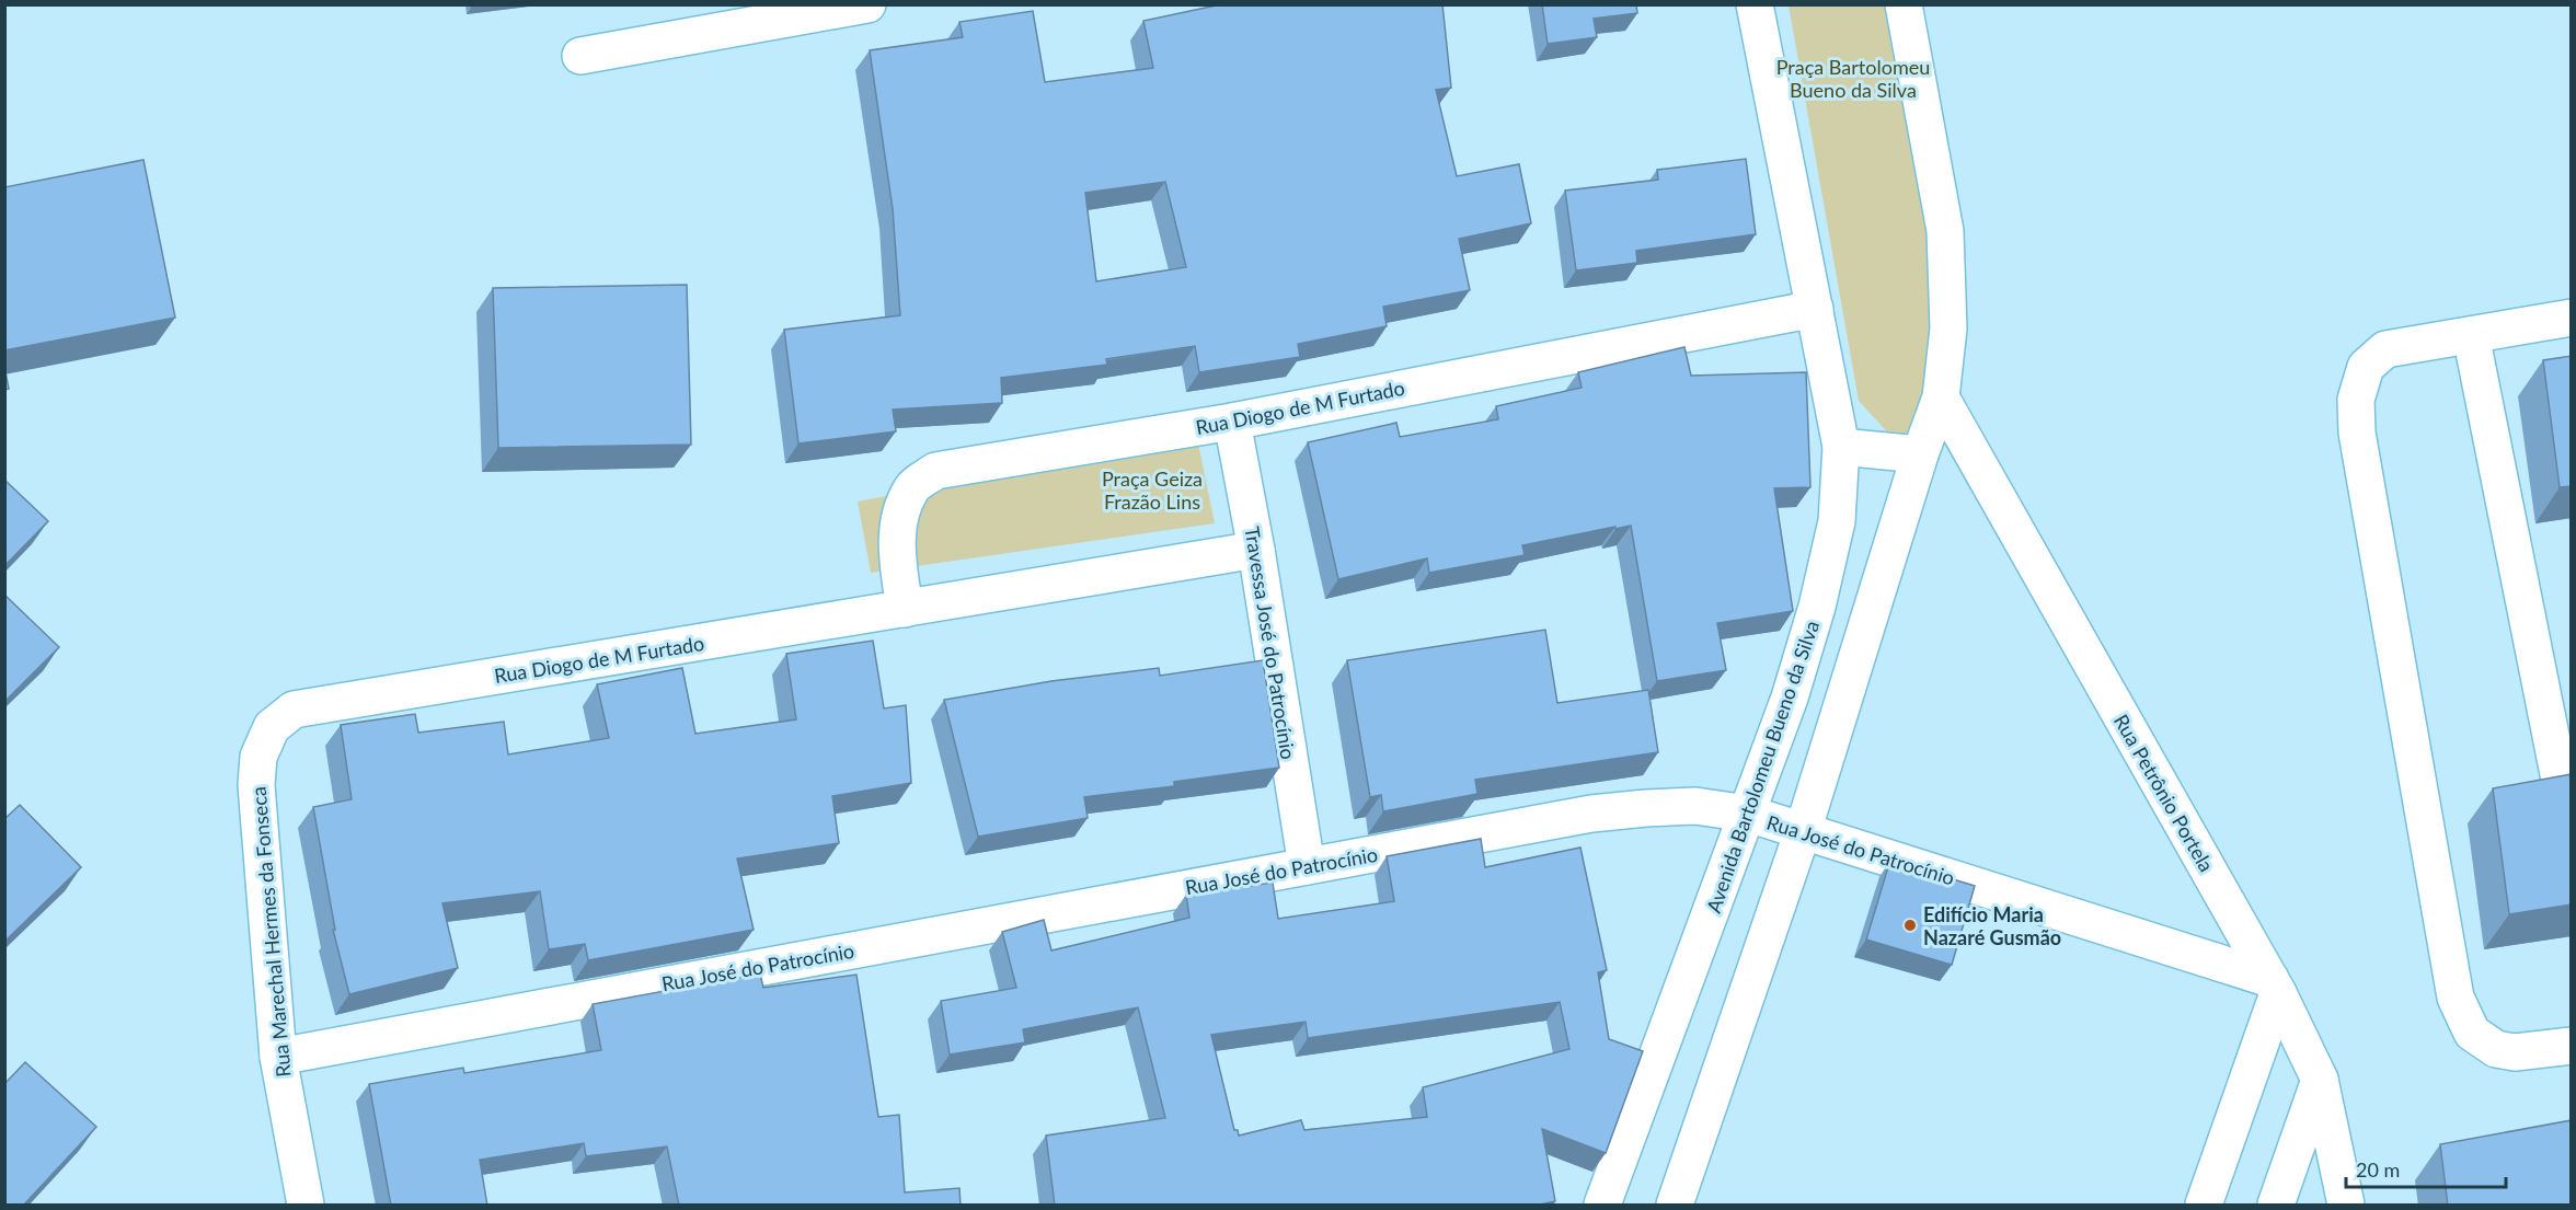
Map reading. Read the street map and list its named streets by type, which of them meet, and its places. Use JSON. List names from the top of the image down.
{
  "streets": {
    "street": [
      "Rua Diogo de M Furtado",
      "Travessa José do Patrocínio",
      "Avenida Bartolomeu Bueno da Silva",
      "Rua Petrônio Portela",
      "Rua José do Patrocínio",
      "Rua Marechal Hermes da Fonseca"
    ]
  },
  "crossings": [
    ["Rua Diogo de M Furtado", "Travessa José do Patrocínio"],
    ["Rua Diogo de M Furtado", "Avenida Bartolomeu Bueno da Silva"],
    ["Rua Diogo de M Furtado", "Rua Marechal Hermes da Fonseca"],
    ["Travessa José do Patrocínio", "Rua José do Patrocínio"],
    ["Avenida Bartolomeu Bueno da Silva", "Rua José do Patrocínio"],
    ["Rua Petrônio Portela", "Rua José do Patrocínio"],
    ["Rua José do Patrocínio", "Rua Marechal Hermes da Fonseca"]
  ],
  "parks": ["Praça Bartolomeu Bueno da Silva", "Praça Geiza Frazão Lins"],
  "places": ["Edifício Maria Nazaré Gusmão"],
  "scale_bar": "20 m"
}
